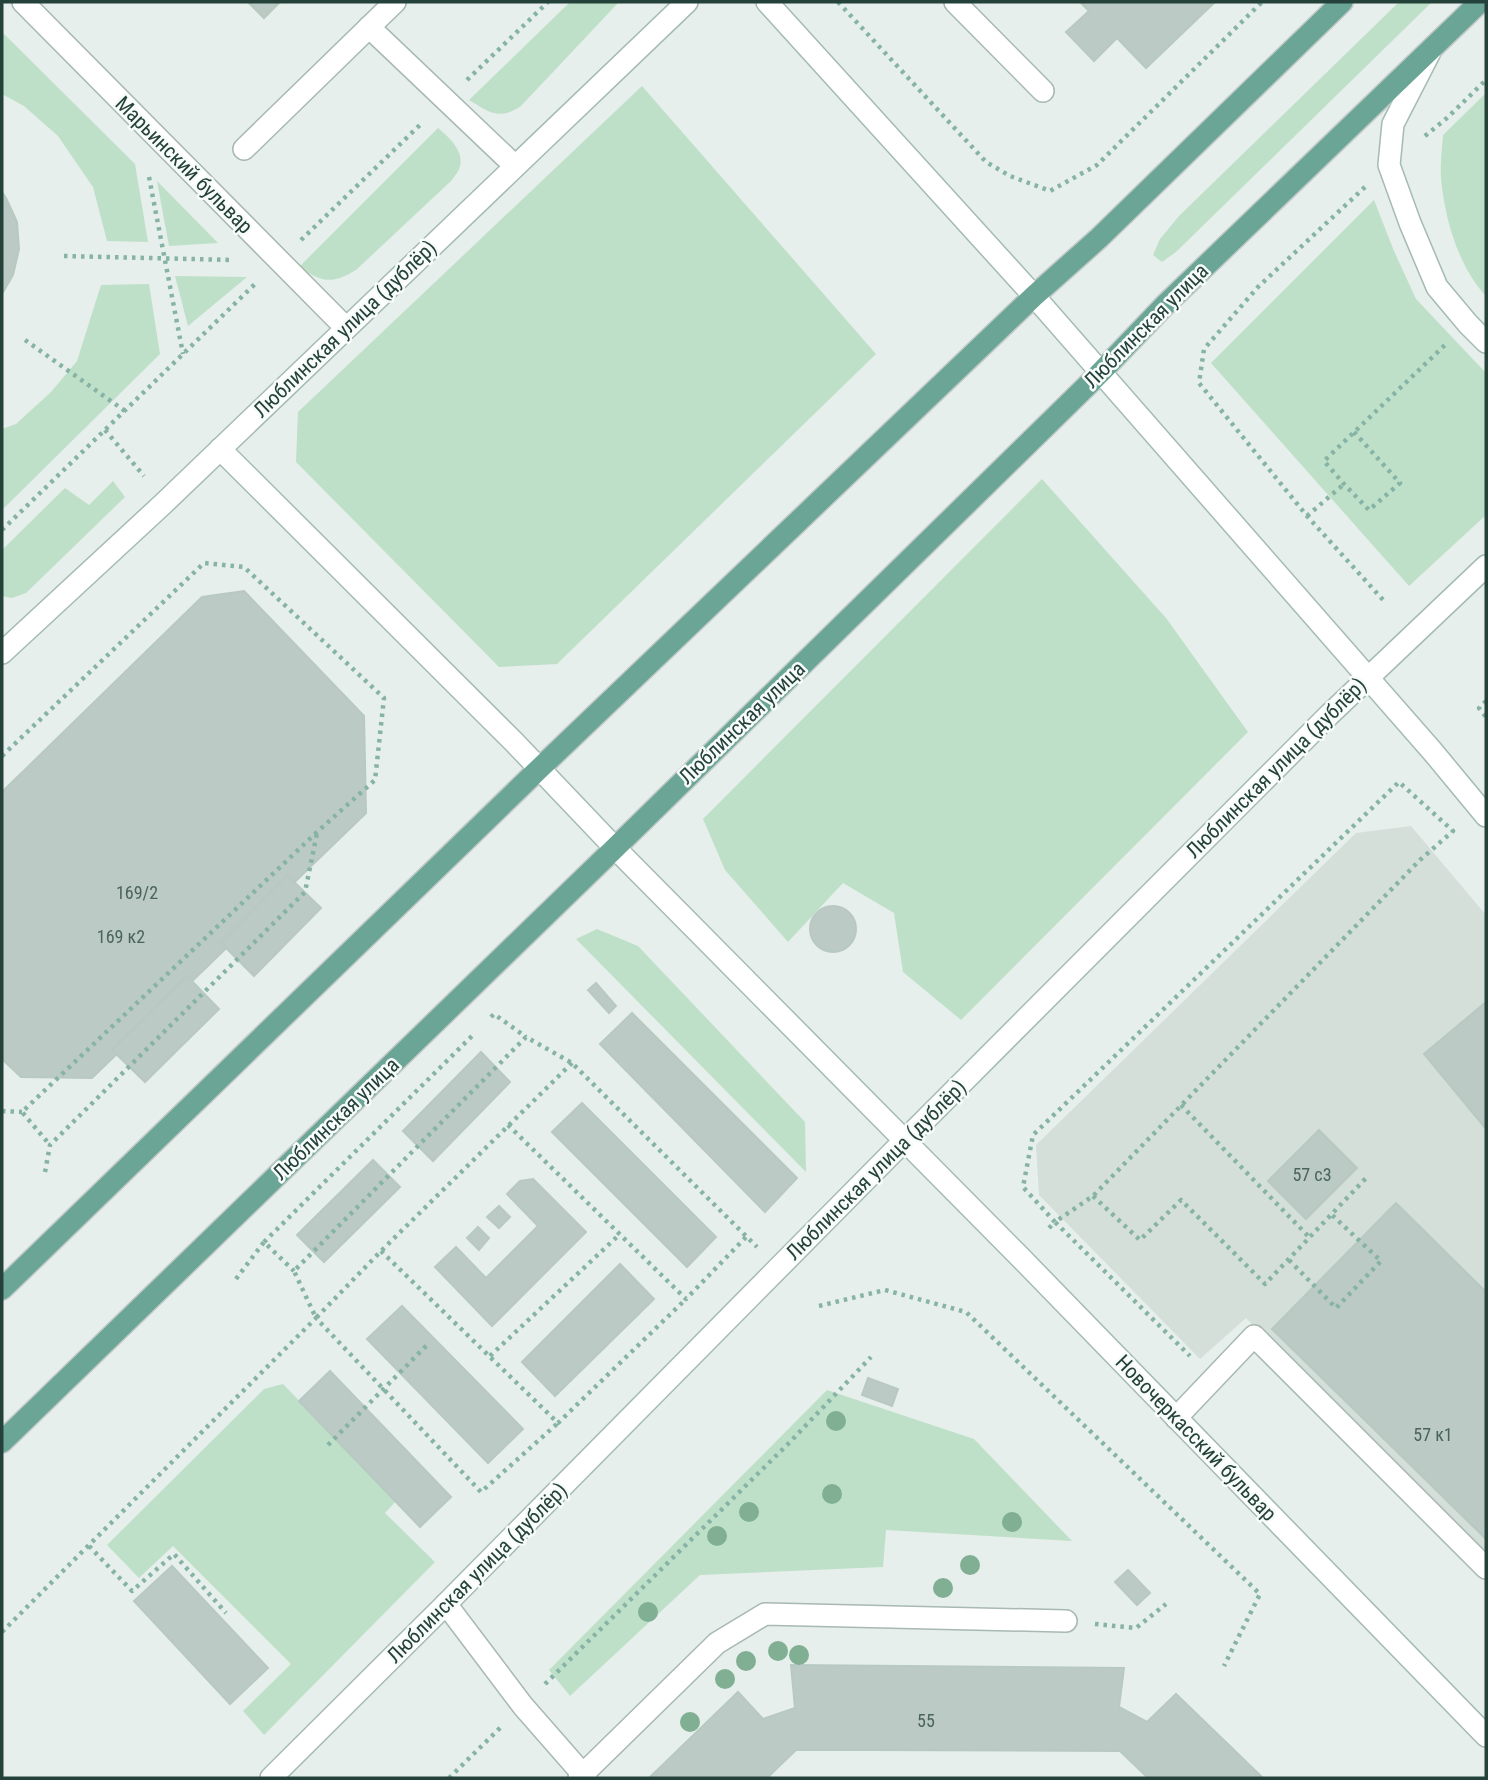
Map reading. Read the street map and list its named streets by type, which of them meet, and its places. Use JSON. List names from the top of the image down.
{
  "streets": {
    "main road": ["Люблинская улица"],
    "street": ["Марьинский бульвар", "Люблинская улица (дублёр)", "Новочеркасский бульвар"]
  },
  "crossings": [
    ["Марьинский бульвар", "Люблинская улица (дублёр)"],
    ["Люблинская улица", "Новочеркасский бульвар"],
    ["Люблинская улица (дублёр)", "Новочеркасский бульвар"]
  ],
  "house_numbers": [
    "169/2",
    "169 к2",
    "57 с3",
    "57 к1",
    "55"
  ]
}
